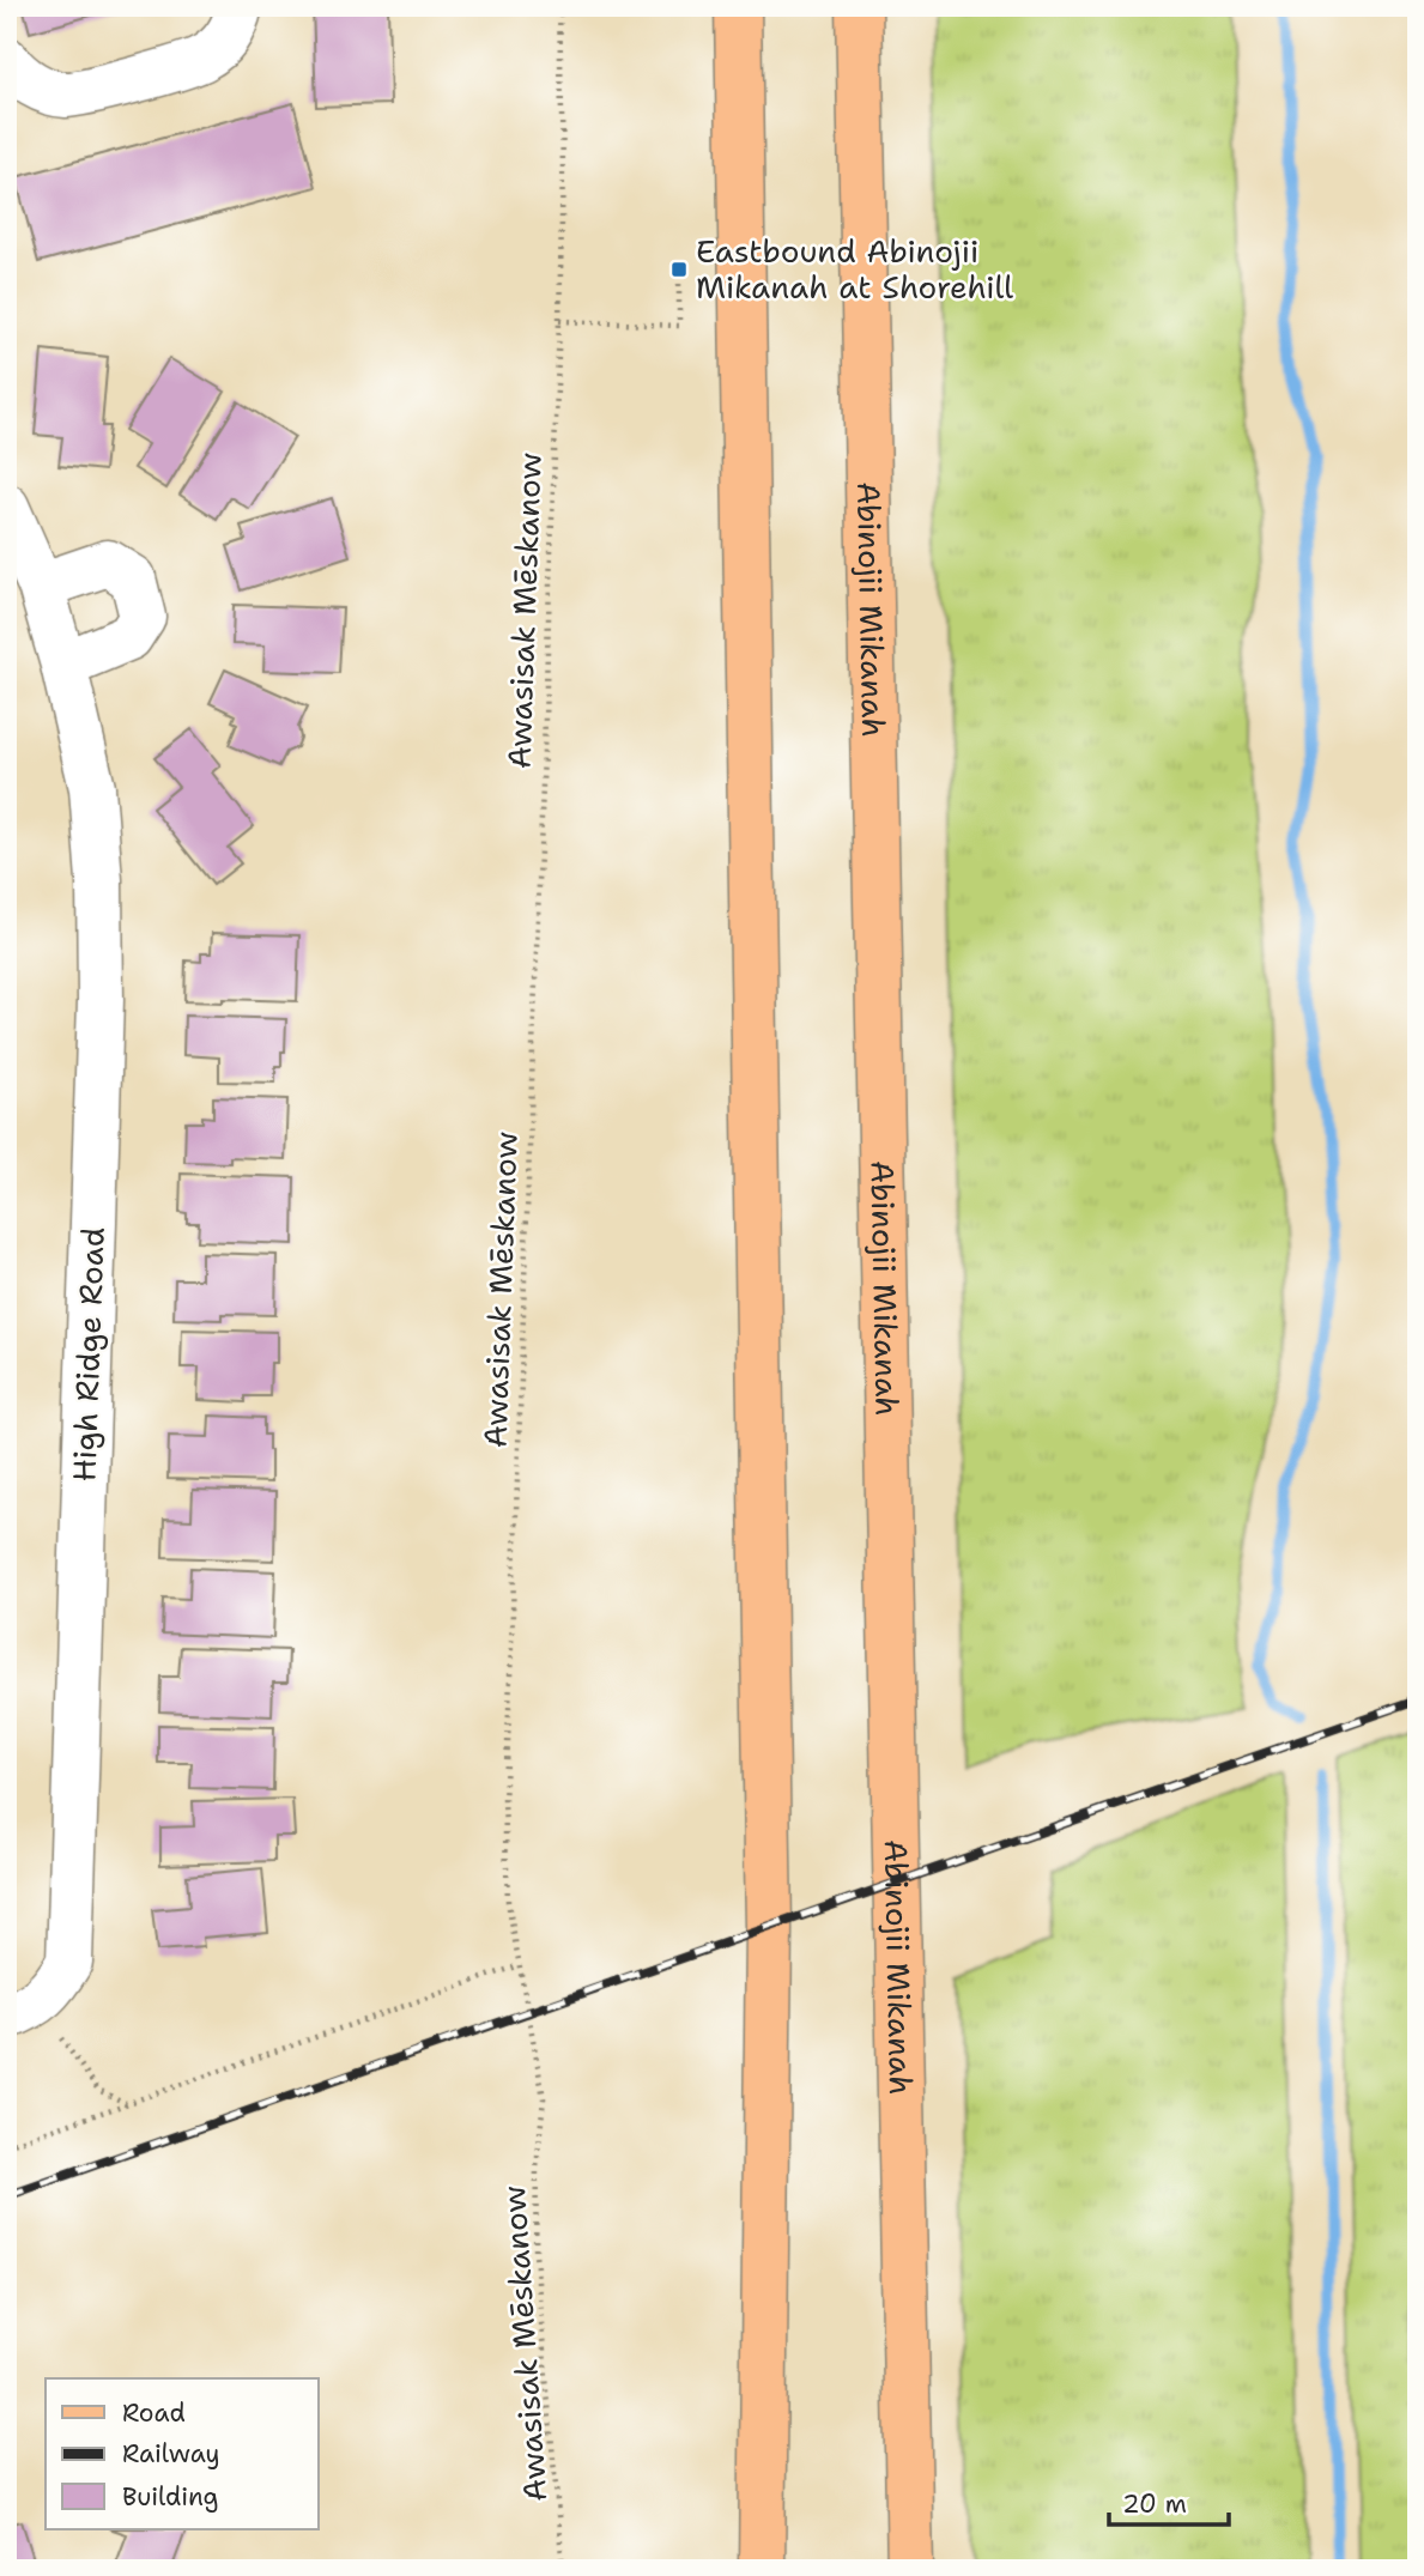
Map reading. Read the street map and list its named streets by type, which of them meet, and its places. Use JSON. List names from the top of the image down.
{
  "streets": {
    "main road": ["Abinojii Mikanah"],
    "street": ["High Ridge Road"],
    "path": ["Awasisak Mēskanow"]
  },
  "places": {
    "transit": ["Eastbound Abinojii Mikanah at Shorehill"]
  },
  "legend": ["Road", "Railway", "Building"],
  "scale_bar": "20 m"
}
